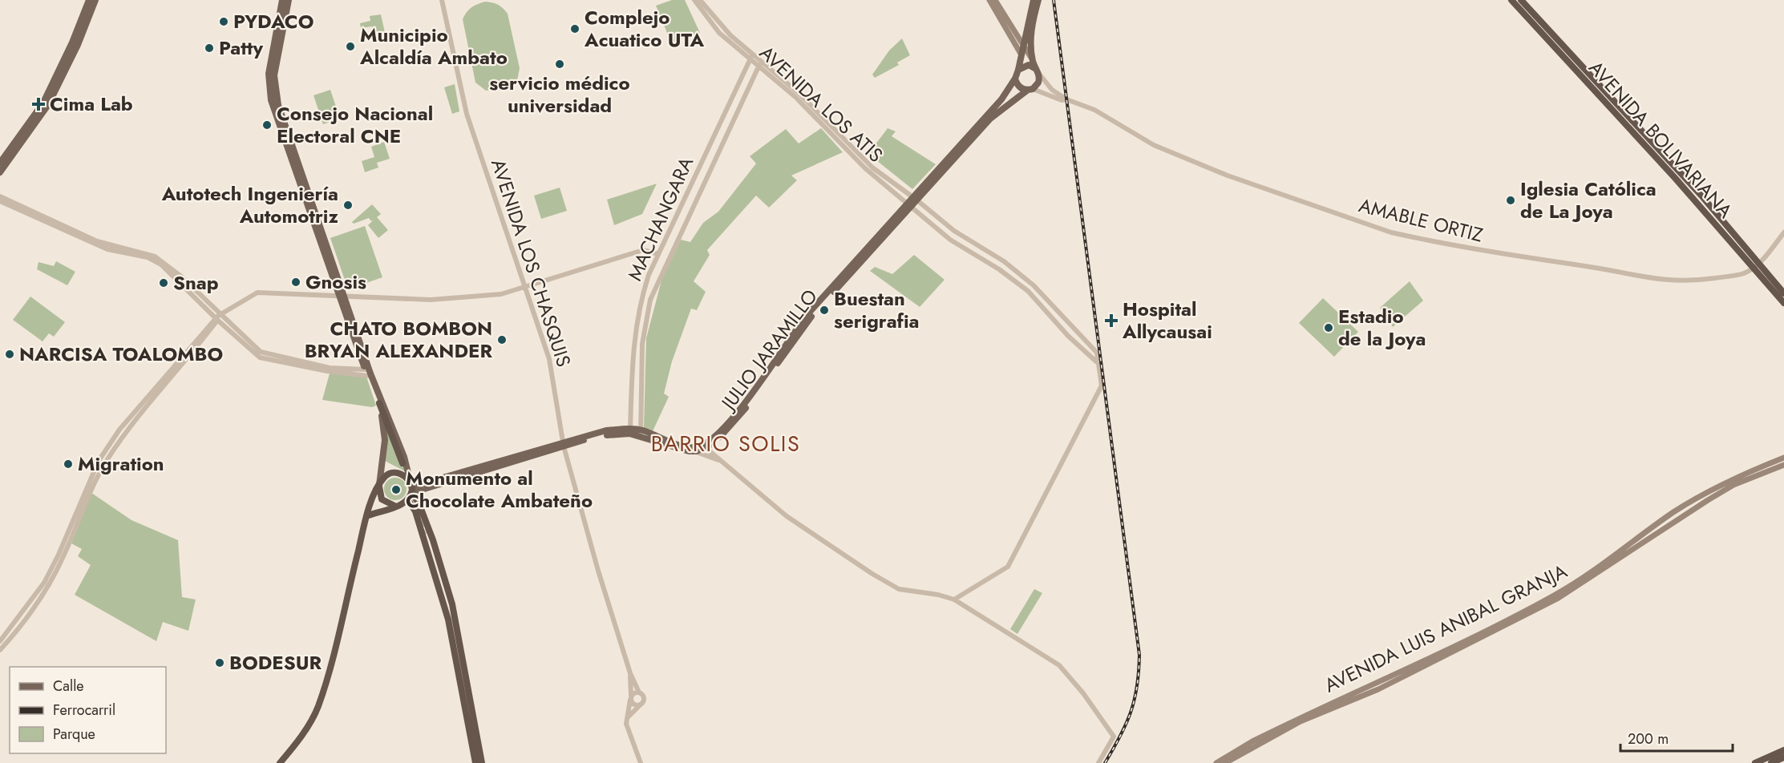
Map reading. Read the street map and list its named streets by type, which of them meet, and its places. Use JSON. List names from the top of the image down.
{
  "streets": {
    "highway": ["AVENIDA BOLIVARIANA"],
    "main road": ["JULIO JARAMILLO", "AVENIDA LUIS ANIBAL GRANJA"],
    "street": [
      "AVENIDA LOS ATIS",
      "MACHANGARA",
      "AMABLE ORTIZ",
      "AVENIDA LOS CHASQUIS"
    ]
  },
  "crossings": [
    ["AVENIDA LOS ATIS", "MACHANGARA"],
    ["AVENIDA LOS ATIS", "JULIO JARAMILLO"],
    ["AVENIDA BOLIVARIANA", "AMABLE ORTIZ"],
    ["AMABLE ORTIZ", "JULIO JARAMILLO"]
  ],
  "districts": ["BARRIO SOLIS"],
  "places": {
    "other": [
      "PYDACO",
      "Complejo Acuatico UTA",
      "Municipio Alcaldía Ambato",
      "Patty",
      "servicio médico universidad",
      "Consejo Nacional Electoral CNE",
      "Iglesia Católica de La Joya",
      "Autotech Ingeniería Automotriz",
      "Gnosis",
      "Snap",
      "Buestan serigrafia",
      "Estadio de la Joya",
      "CHATO BOMBON BRYAN ALEXANDER",
      "NARCISA TOALOMBO",
      "Migration",
      "Monumento al Chocolate Ambateño",
      "BODESUR"
    ],
    "health": ["Cima Lab", "Hospital Allycausai"]
  },
  "legend": ["Calle", "Ferrocarril", "Parque"],
  "scale_bar": "200 m"
}
